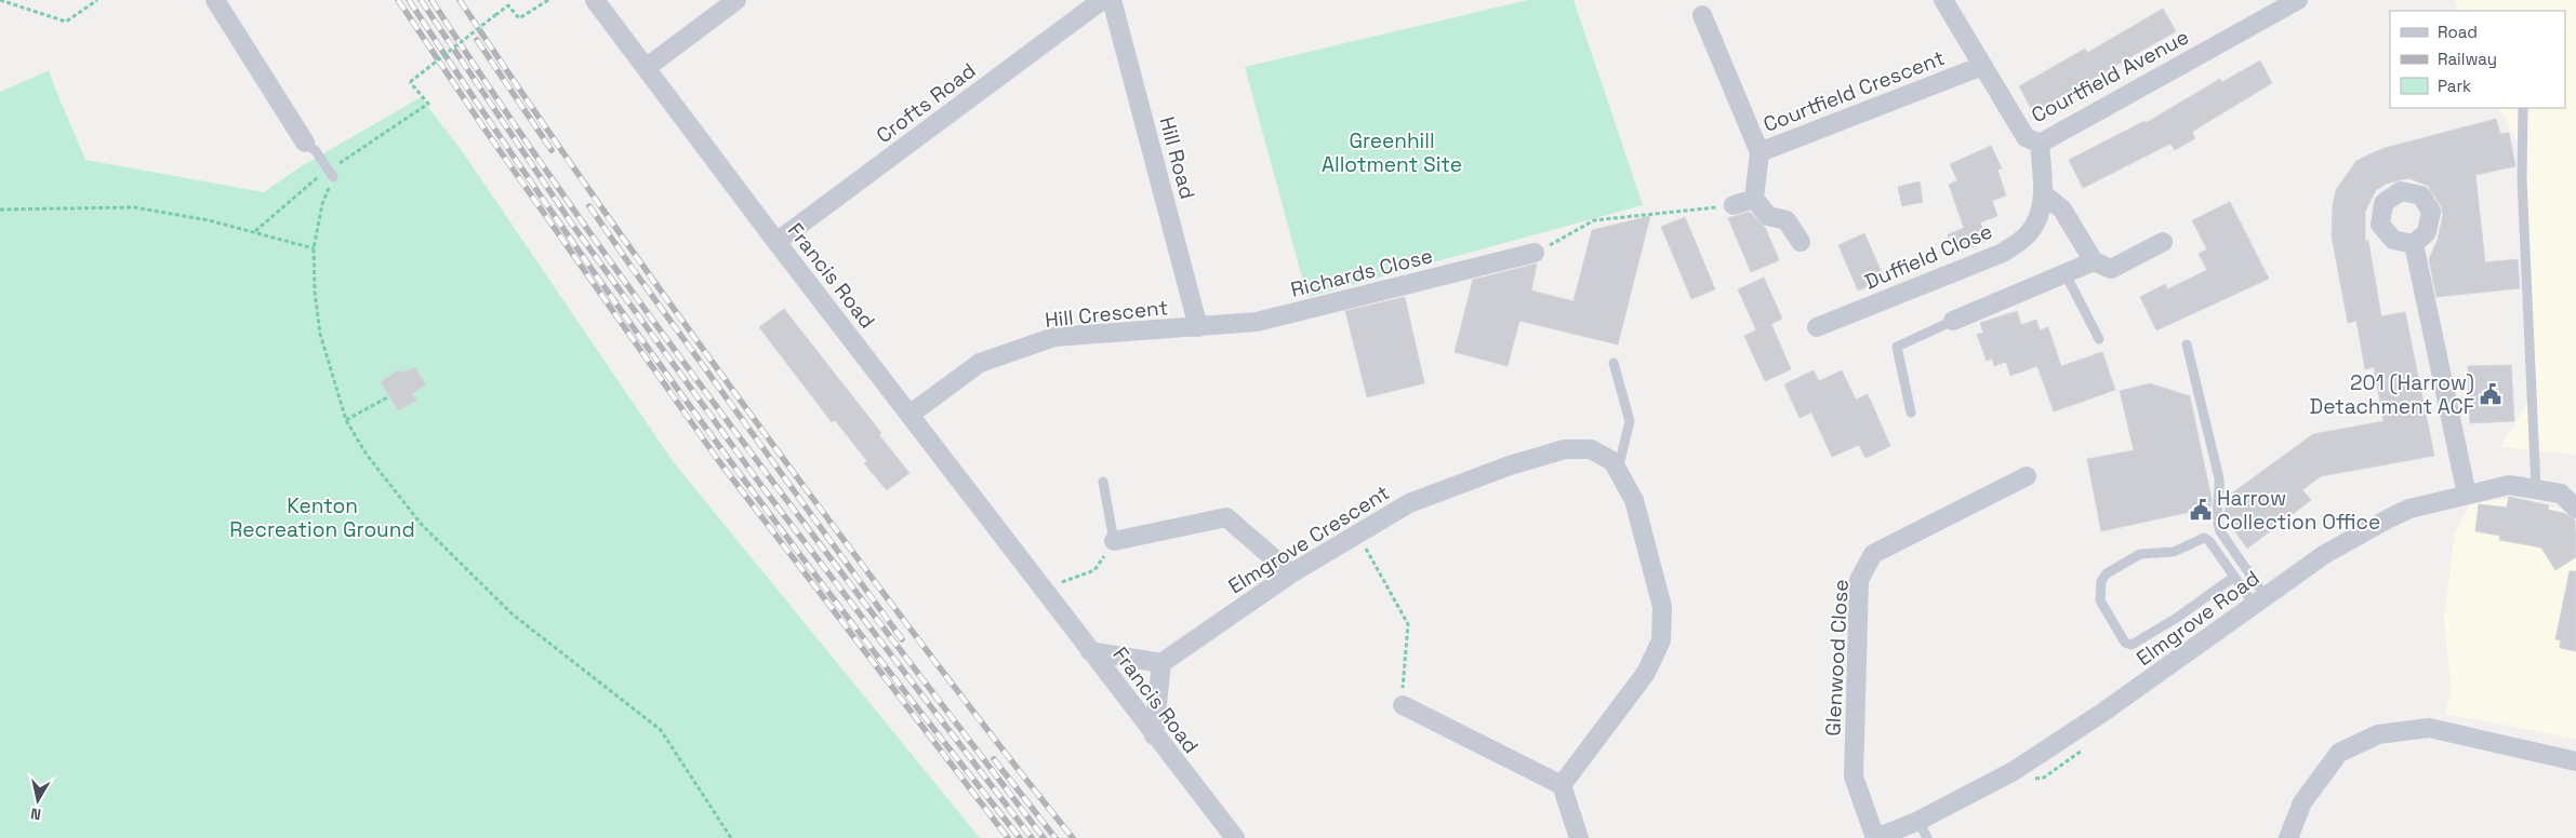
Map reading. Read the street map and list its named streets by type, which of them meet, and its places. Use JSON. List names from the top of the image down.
{
  "streets": {
    "street": [
      "Courtfield Avenue",
      "Courtfield Crescent",
      "Crofts Road",
      "Hill Road",
      "Duffield Close",
      "Richards Close",
      "Francis Road",
      "Hill Crescent",
      "Elmgrove Crescent",
      "Elmgrove Road",
      "Glenwood Close"
    ]
  },
  "crossings": [
    ["Courtfield Avenue", "Courtfield Crescent"],
    ["Courtfield Avenue", "Duffield Close"],
    ["Crofts Road", "Francis Road"],
    ["Hill Road", "Richards Close"],
    ["Hill Road", "Hill Crescent"],
    ["Richards Close", "Hill Crescent"],
    ["Francis Road", "Hill Crescent"],
    ["Elmgrove Road", "Glenwood Close"]
  ],
  "parks": ["Greenhill Allotment Site", "Kenton Recreation Ground"],
  "places": {
    "public building": ["201 (Harrow) Detachment ACF", "Harrow Collection Office"]
  },
  "legend": ["Road", "Railway", "Park"],
  "north": "bottom"
}
